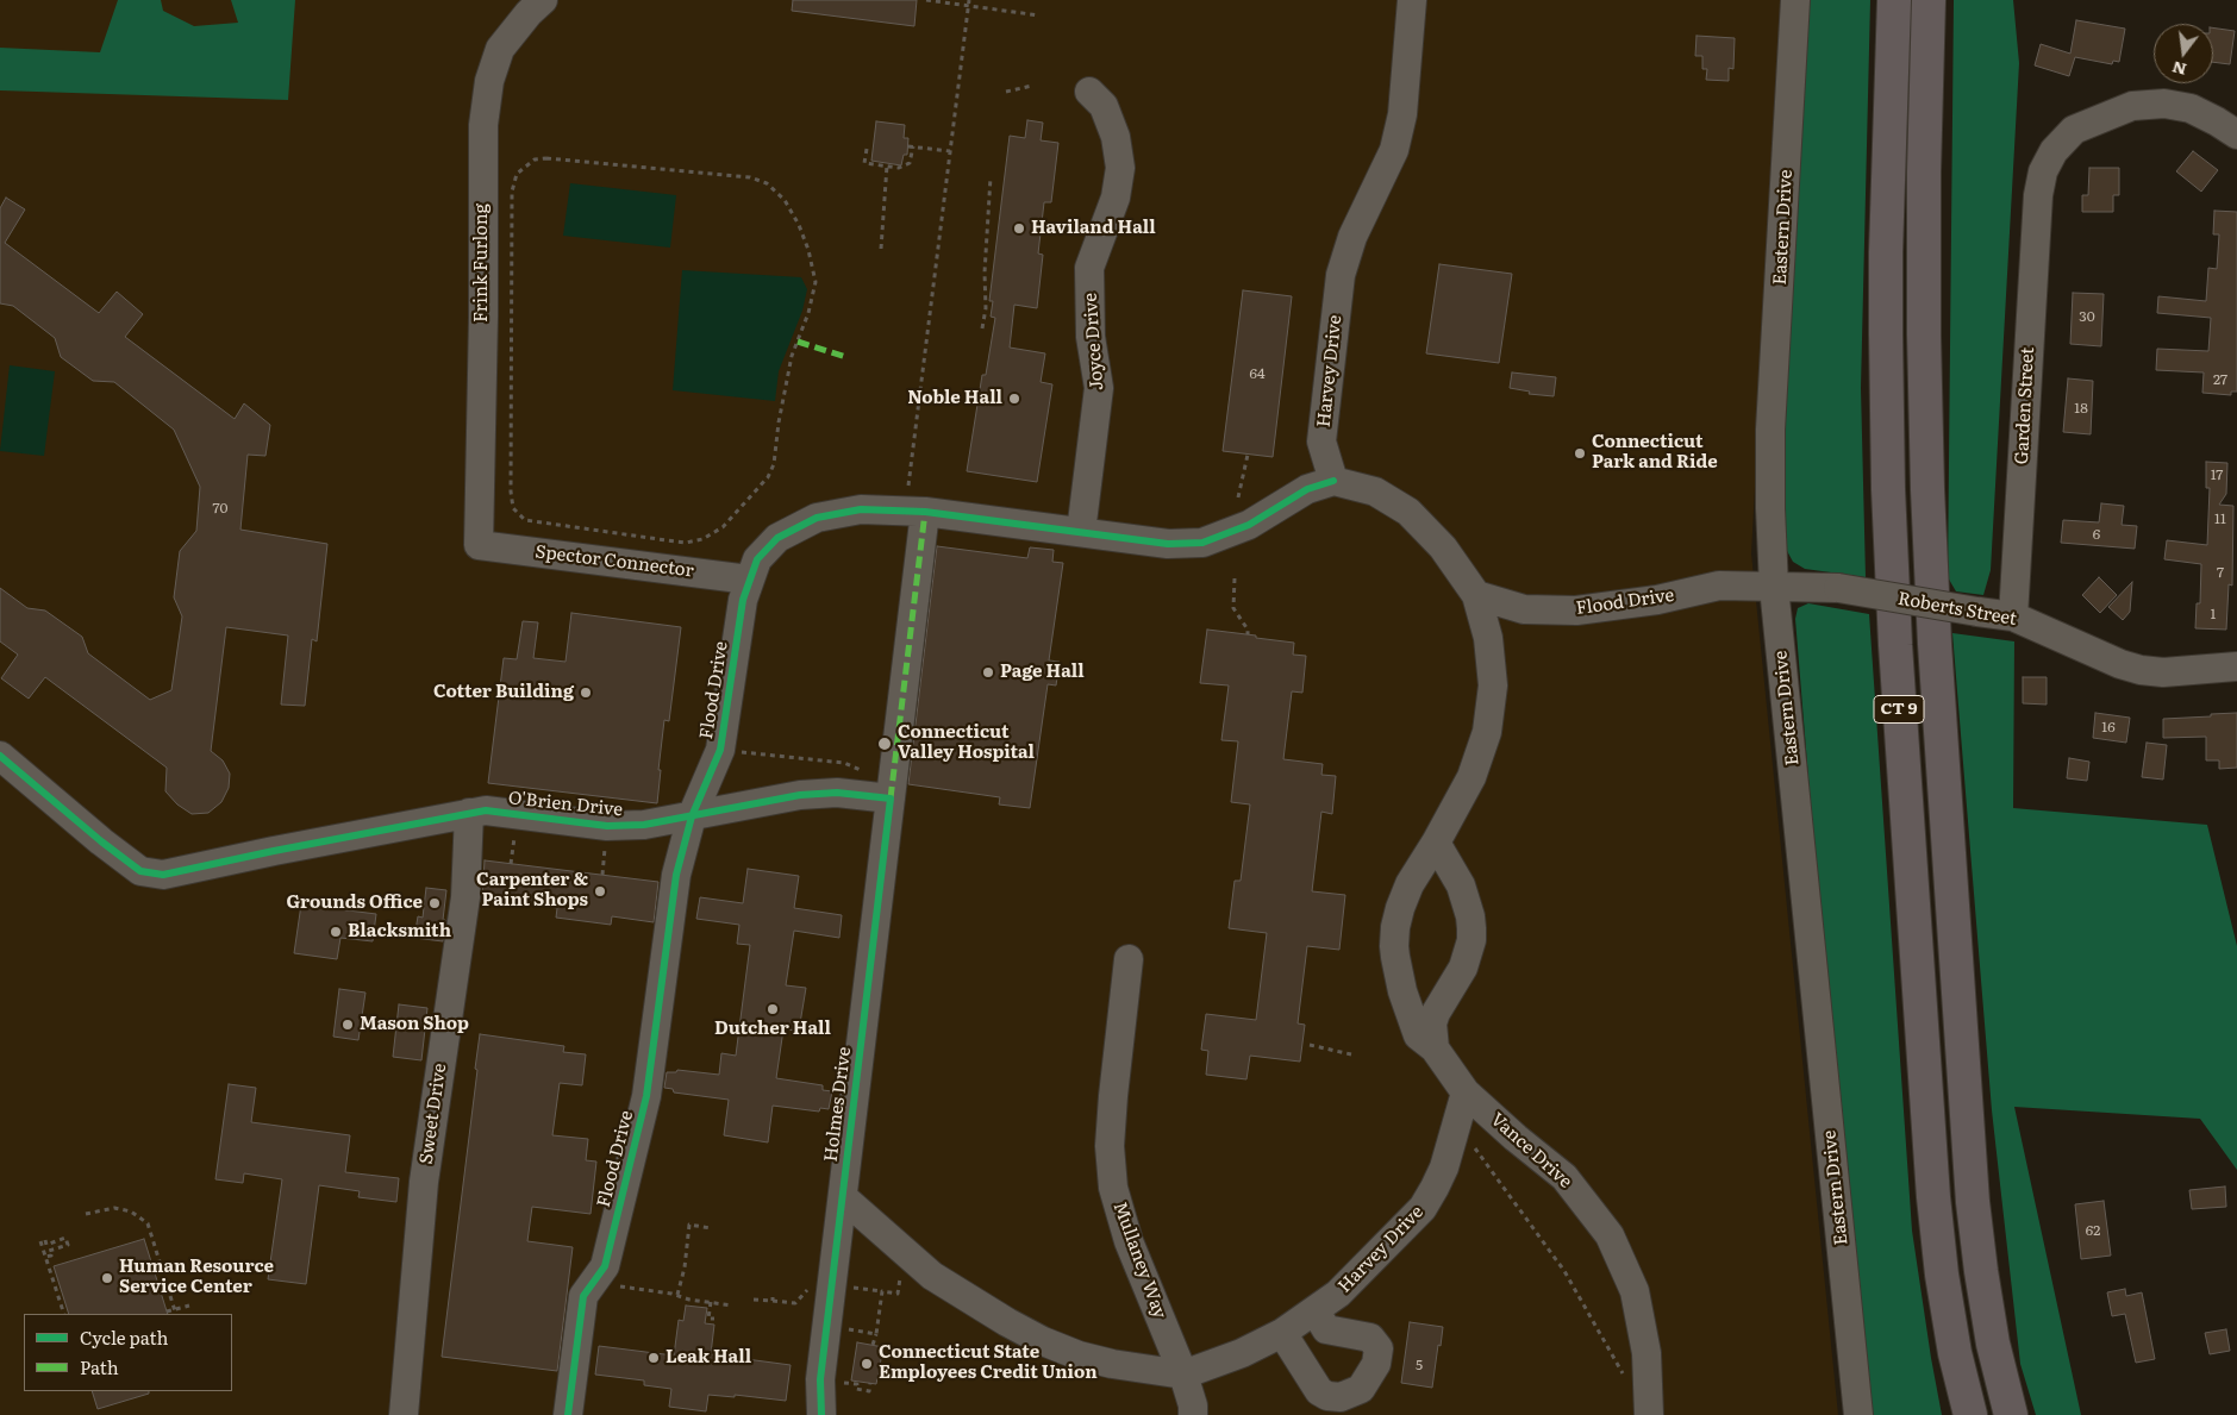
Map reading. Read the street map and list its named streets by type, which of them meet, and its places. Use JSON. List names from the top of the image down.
{
  "streets": {
    "highway": ["CT 9"],
    "street": [
      "Eastern Drive",
      "Frink Furlong",
      "Joyce Drive",
      "Harvey Drive",
      "Garden Street",
      "Spector Connector",
      "Flood Drive",
      "Roberts Street",
      "O'Brien Drive",
      "Holmes Drive",
      "Sweet Drive",
      "Vance Drive",
      "Mullaney Way"
    ]
  },
  "crossings": [
    ["Eastern Drive", "Flood Drive"],
    ["Eastern Drive", "Roberts Street"],
    ["Frink Furlong", "Spector Connector"],
    ["Joyce Drive", "Flood Drive"],
    ["Harvey Drive", "Flood Drive"],
    ["Harvey Drive", "Vance Drive"],
    ["Harvey Drive", "Mullaney Way"],
    ["Garden Street", "Roberts Street"],
    ["Spector Connector", "Flood Drive"],
    ["Flood Drive", "Roberts Street"],
    ["Flood Drive", "O'Brien Drive"],
    ["Flood Drive", "Holmes Drive"],
    ["O'Brien Drive", "Holmes Drive"],
    ["O'Brien Drive", "Sweet Drive"]
  ],
  "places": [
    "Haviland Hall",
    "Noble Hall",
    "Connecticut Park and Ride",
    "Page Hall",
    "Cotter Building",
    "Connecticut Valley Hospital",
    "Carpenter & Paint Shops",
    "Grounds Office",
    "Blacksmith",
    "Dutcher Hall",
    "Mason Shop",
    "Human Resource Service Center",
    "Leak Hall",
    "Connecticut State Employees Credit Union"
  ],
  "house_numbers": [
    "30",
    "64",
    "27",
    "18",
    "17",
    "70",
    "11",
    "6",
    "7",
    "1",
    "16",
    "62",
    "5"
  ],
  "legend": ["Cycle path", "Path"],
  "north": "bottom"
}
